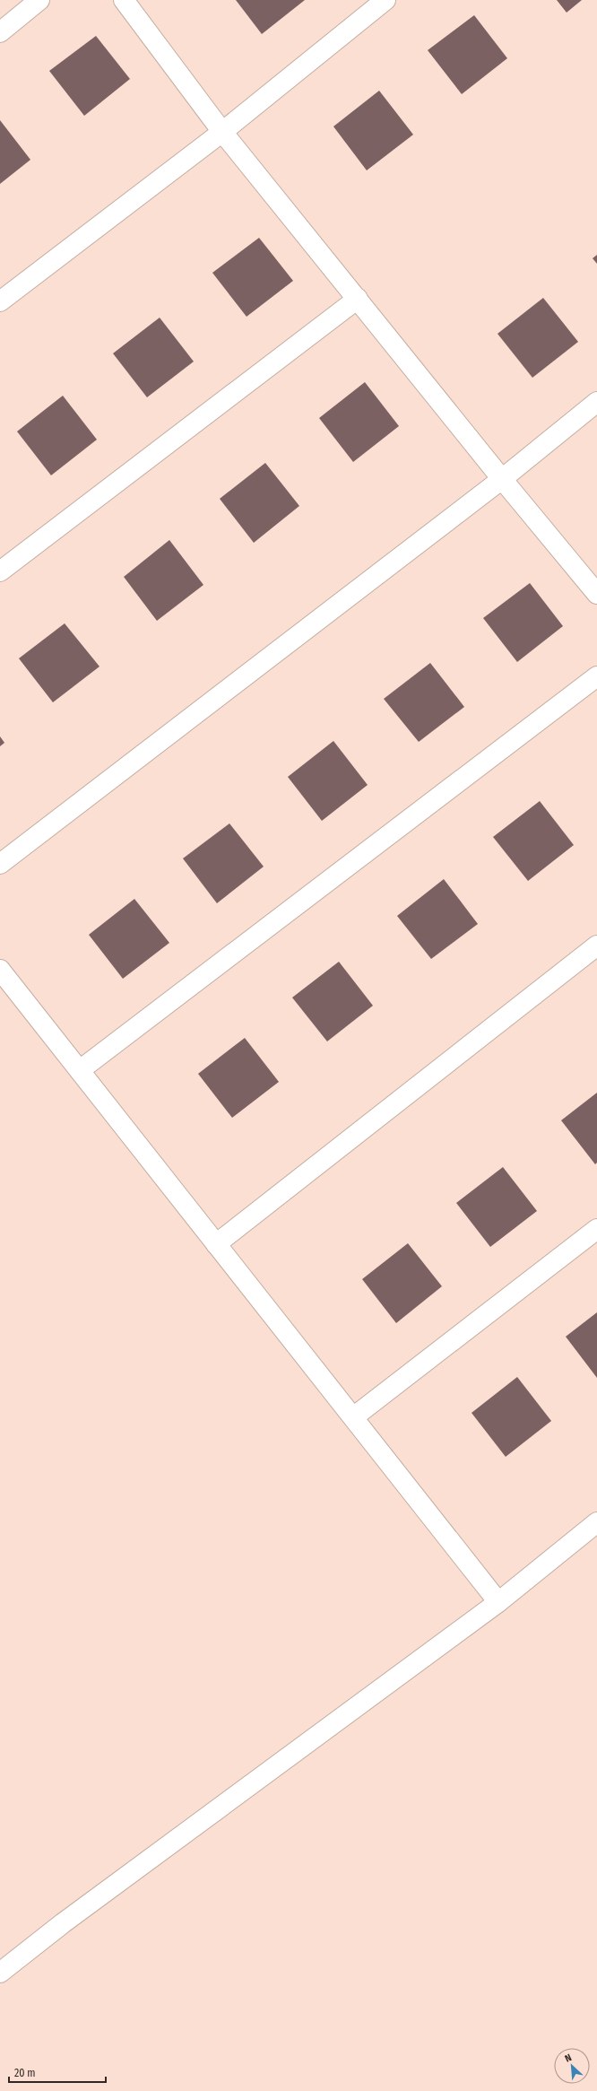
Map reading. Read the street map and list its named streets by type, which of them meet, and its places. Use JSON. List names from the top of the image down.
{
  "scale_bar": "20 m",
  "north": "top left"
}
